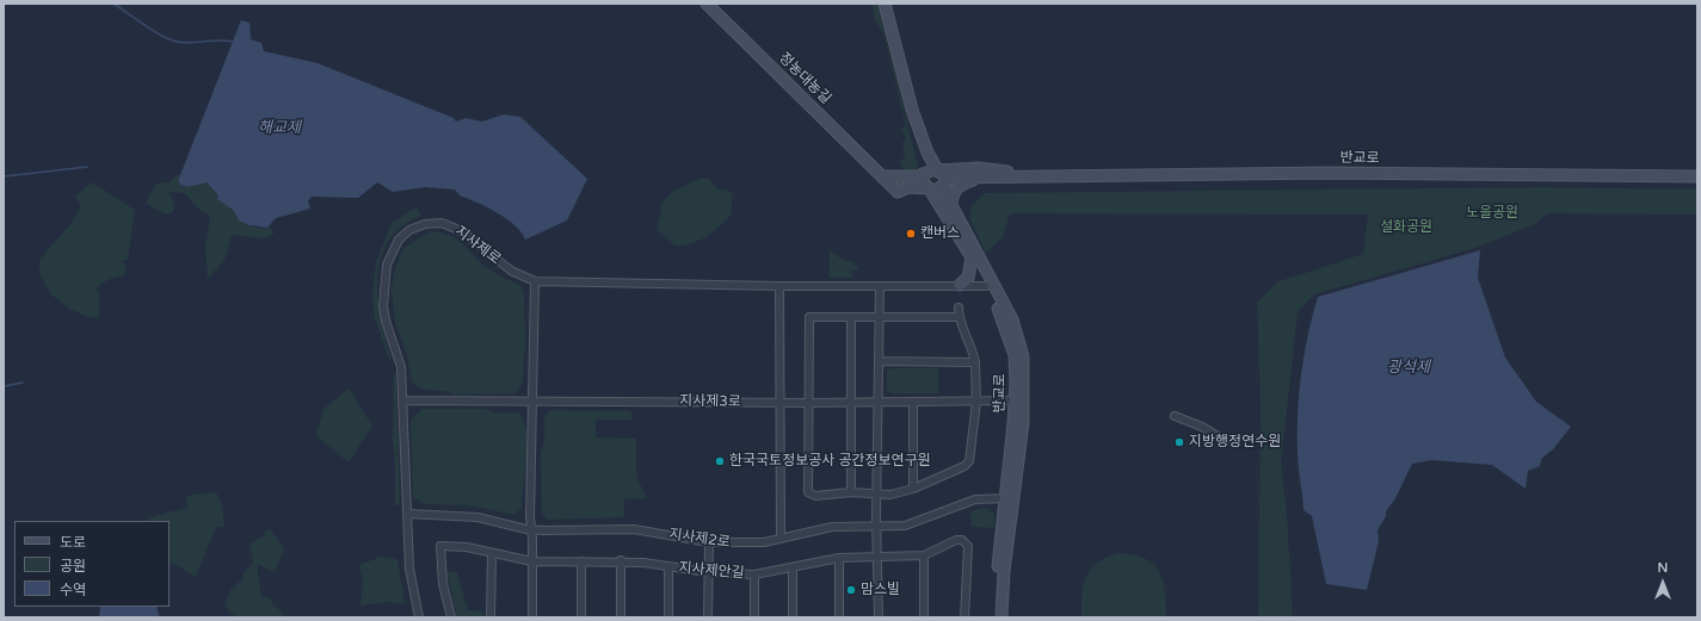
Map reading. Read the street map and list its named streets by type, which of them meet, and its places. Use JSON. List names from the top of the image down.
{
  "streets": {
    "street": [
      "정농대농길",
      "반교로",
      "지사제로",
      "지사제3로",
      "지사제2로",
      "지사제안길"
    ]
  },
  "crossings": [
    ["반교로", "지사제로"],
    ["반교로", "지사제3로"],
    ["반교로", "지사제2로"],
    ["지사제로", "지사제3로"],
    ["지사제로", "지사제2로"]
  ],
  "water": ["해교제", "광석제"],
  "parks": ["노을공원", "설화공원"],
  "places": [
    "캔버스",
    "지방행정연수원",
    "한국국토정보공사 공간정보연구원",
    "맘스빌"
  ],
  "legend": ["도로", "공원", "수역"],
  "north": "top"
}
